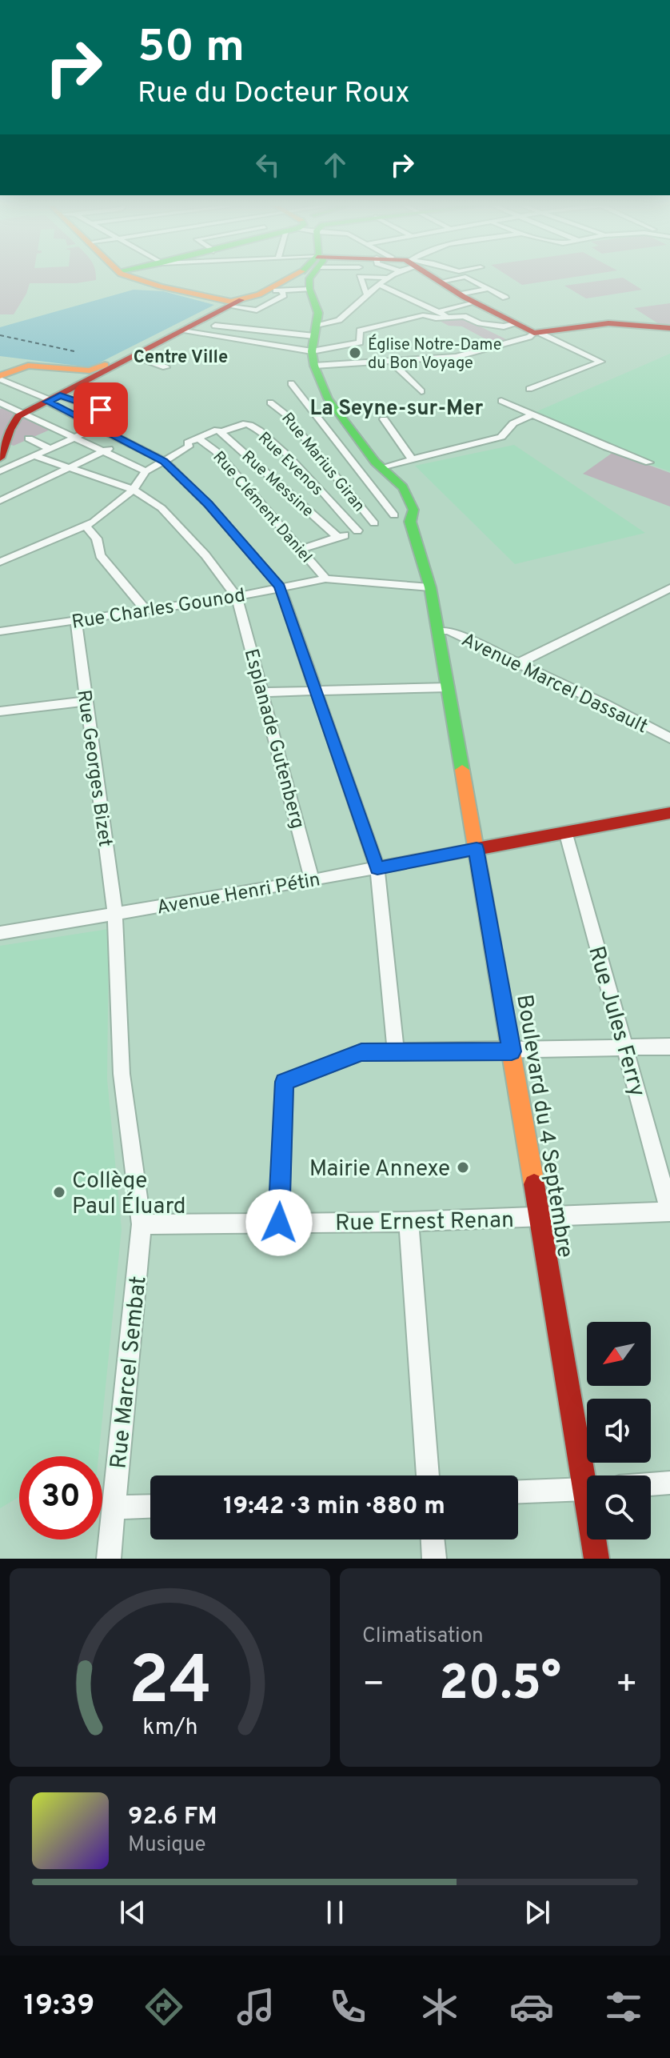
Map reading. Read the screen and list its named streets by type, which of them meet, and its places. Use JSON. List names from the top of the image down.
{
  "streets": {
    "main road": ["Boulevard du 4 Septembre"],
    "street": [
      "Rue Marius Giran",
      "Rue Evenos",
      "Rue Messine",
      "Rue Clément Daniel",
      "Rue Charles Gounod",
      "Avenue Marcel Dassault",
      "Esplanade Gutenberg",
      "Rue Georges Bizet",
      "Avenue Henri Pétin",
      "Rue Jules Ferry",
      "Rue Ernest Renan",
      "Rue Marcel Sembat"
    ]
  },
  "crossings": [
    ["Rue Evenos", "Rue Messine"],
    ["Rue Clément Daniel", "Rue Charles Gounod"],
    ["Rue Charles Gounod", "Esplanade Gutenberg"],
    ["Rue Charles Gounod", "Rue Georges Bizet"],
    ["Rue Charles Gounod", "Boulevard du 4 Septembre"],
    ["Avenue Marcel Dassault", "Boulevard du 4 Septembre"],
    ["Esplanade Gutenberg", "Avenue Henri Pétin"],
    ["Rue Georges Bizet", "Avenue Henri Pétin"],
    ["Rue Georges Bizet", "Rue Ernest Renan"],
    ["Rue Georges Bizet", "Rue Marcel Sembat"],
    ["Avenue Henri Pétin", "Boulevard du 4 Septembre"],
    ["Rue Jules Ferry", "Rue Ernest Renan"],
    ["Boulevard du 4 Septembre", "Rue Ernest Renan"],
    ["Rue Ernest Renan", "Rue Marcel Sembat"]
  ],
  "districts": ["Centre Ville", "La Seyne-sur-Mer"],
  "places": ["Église Notre-Dame du Bon Voyage", "Mairie Annexe", "Collège Paul Éluard"],
  "north": "bottom left",
  "page": {
    "turn": ["50 m", "Rue du Docteur Roux"],
    "limit": "30",
    "trip": "19:42 · 3 min · 880 m",
    "tile": "Climatisation",
    "heat": ["−", "20.5°", "+"],
    "song": ["92.6 FM", "Musique"],
    "tabs": "19:39",
    "gauge": ["24", "km/h"]
  }
}
